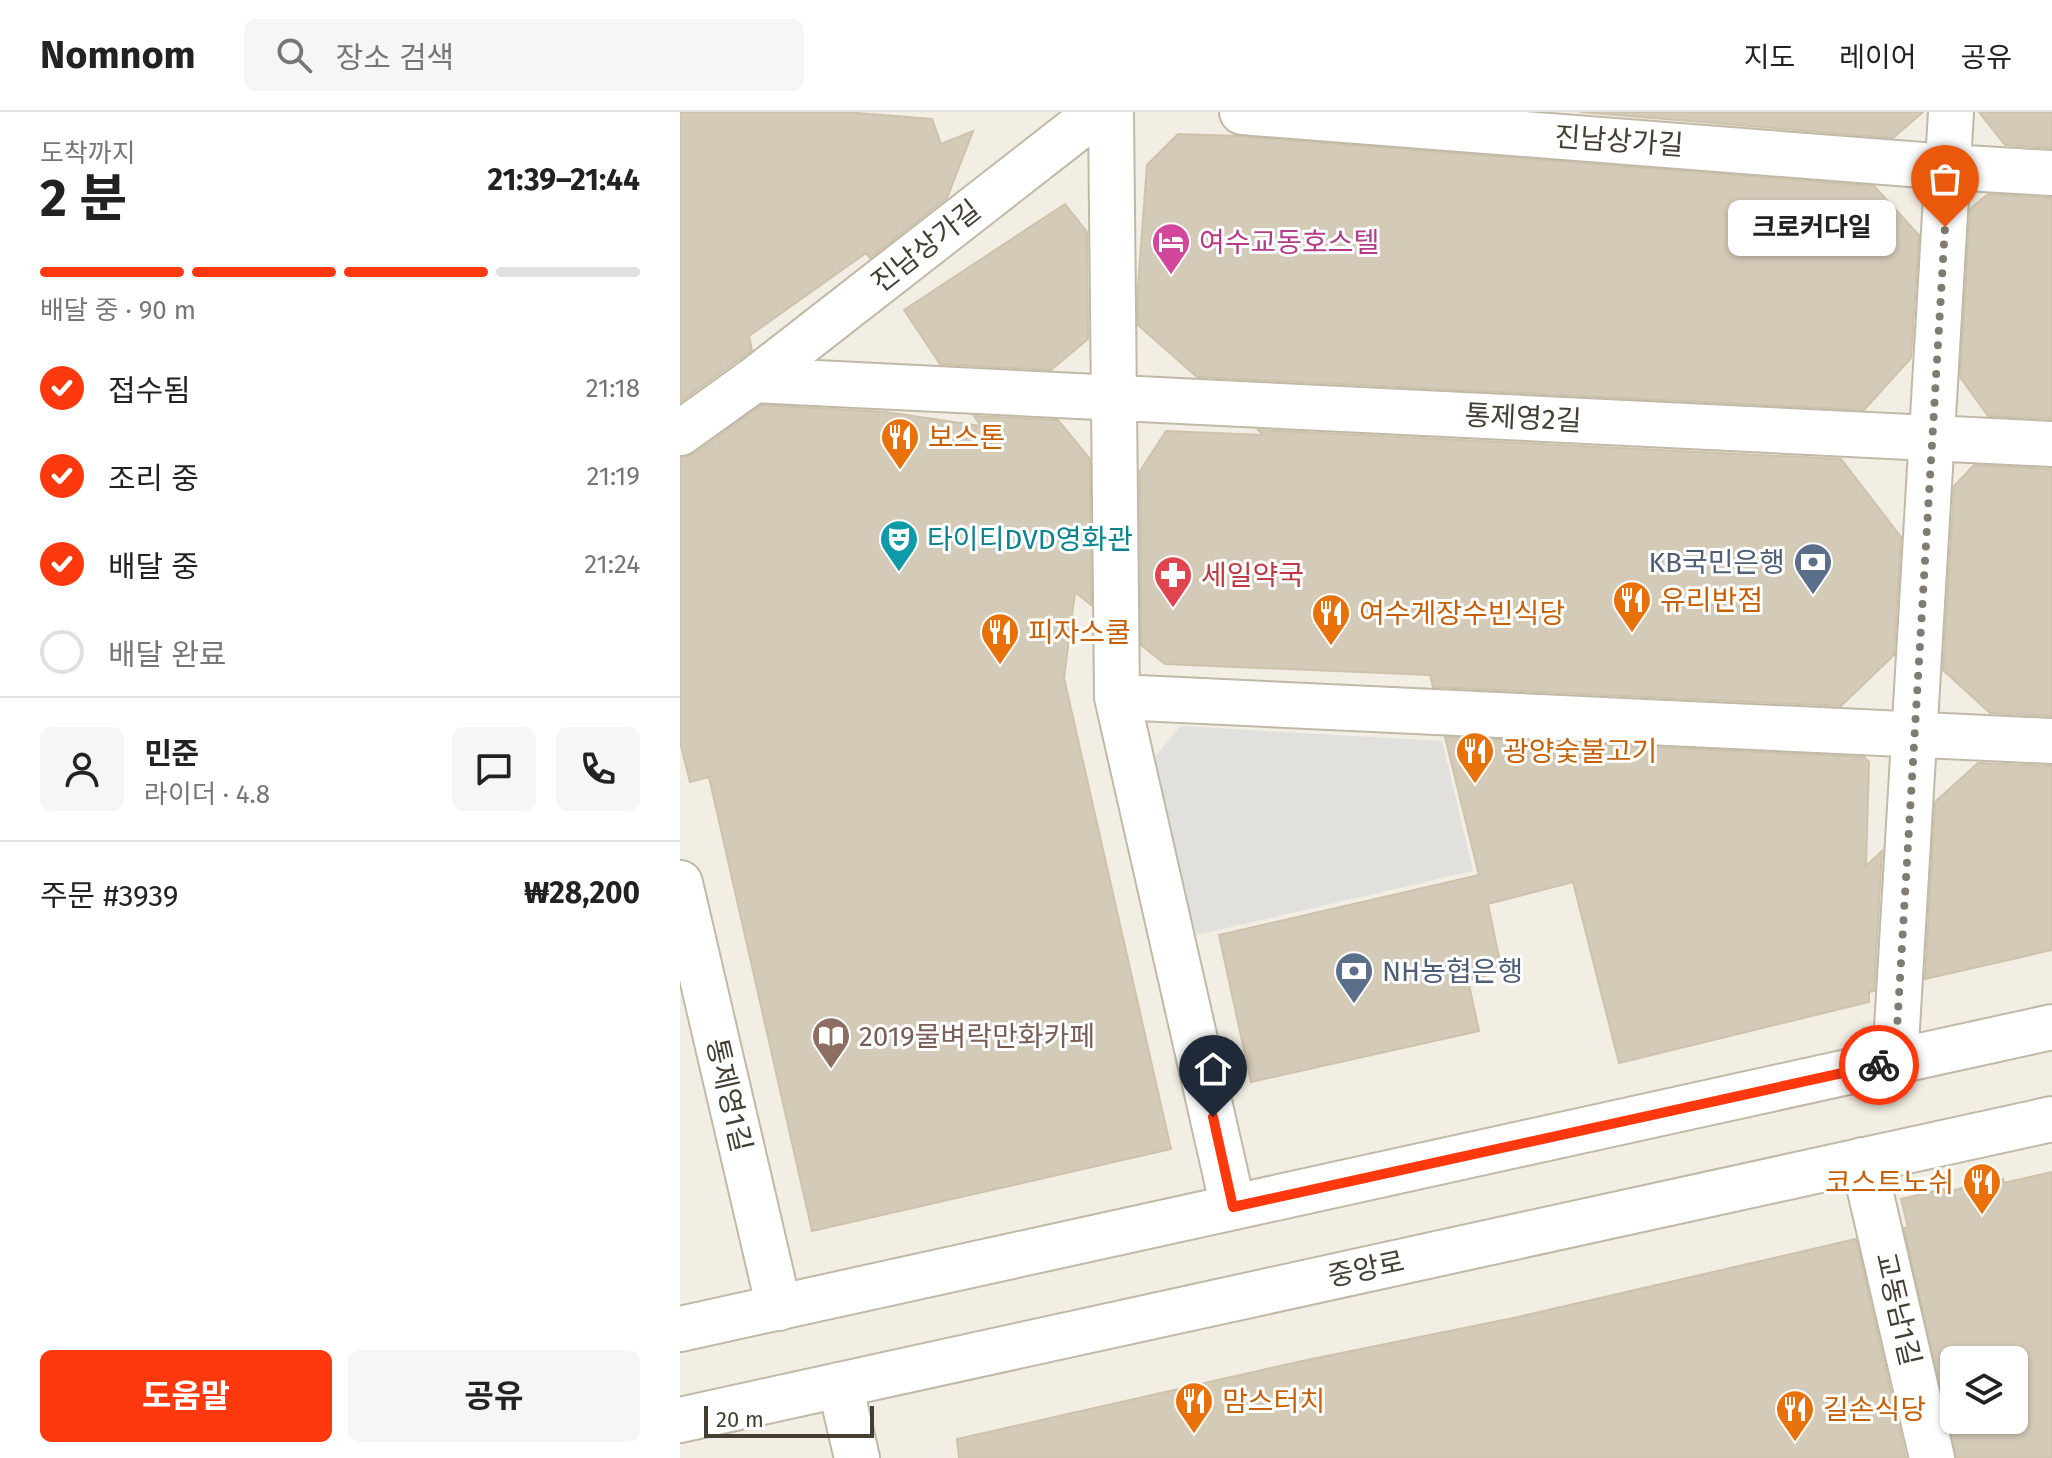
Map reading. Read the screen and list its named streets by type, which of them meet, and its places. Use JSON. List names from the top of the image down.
{
  "streets": {
    "street": [
      "진남상가길",
      "통제영2길",
      "통제영1길",
      "중앙로",
      "교동남1길"
    ]
  },
  "crossings": [
    ["중앙로", "교동남1길"]
  ],
  "places": {
    "other": ["크로커다일"],
    "hotel": ["여수교동호스텔"],
    "restaurant": [
      "보스톤",
      "유리반점",
      "여수게장수빈식당",
      "피자스쿨",
      "광양숯불고기",
      "코스트노쉬",
      "맘스터치",
      "길손식당"
    ],
    "theatre": ["타이티DVD영화관"],
    "bank": ["KB국민은행", "NH농협은행"],
    "pharmacy": ["세일약국"],
    "library": ["2019물벼락만화카페"]
  },
  "scale_bar": "20 m",
  "page": {
    "header": "Nomnom",
    "search": "장소 검색",
    "nav": ["지도", "레이어", "공유"],
    "heading": ["2 분", "도착까지", "21:39–21:44"],
    "panel": [
      "민준",
      "라이더 · 4.8",
      "주문 #3939",
      "₩28,200"
    ],
    "bubble": "크로커다일",
    "bar": "배달 중 · 90 m",
    "list": [
      ["접수됨", "21:18"],
      ["조리 중", "21:19"],
      ["배달 중", "21:24"],
      "배달 완료"
    ],
    "buttons": ["도움말", "공유"],
    "scale": "20 m"
  }
}
